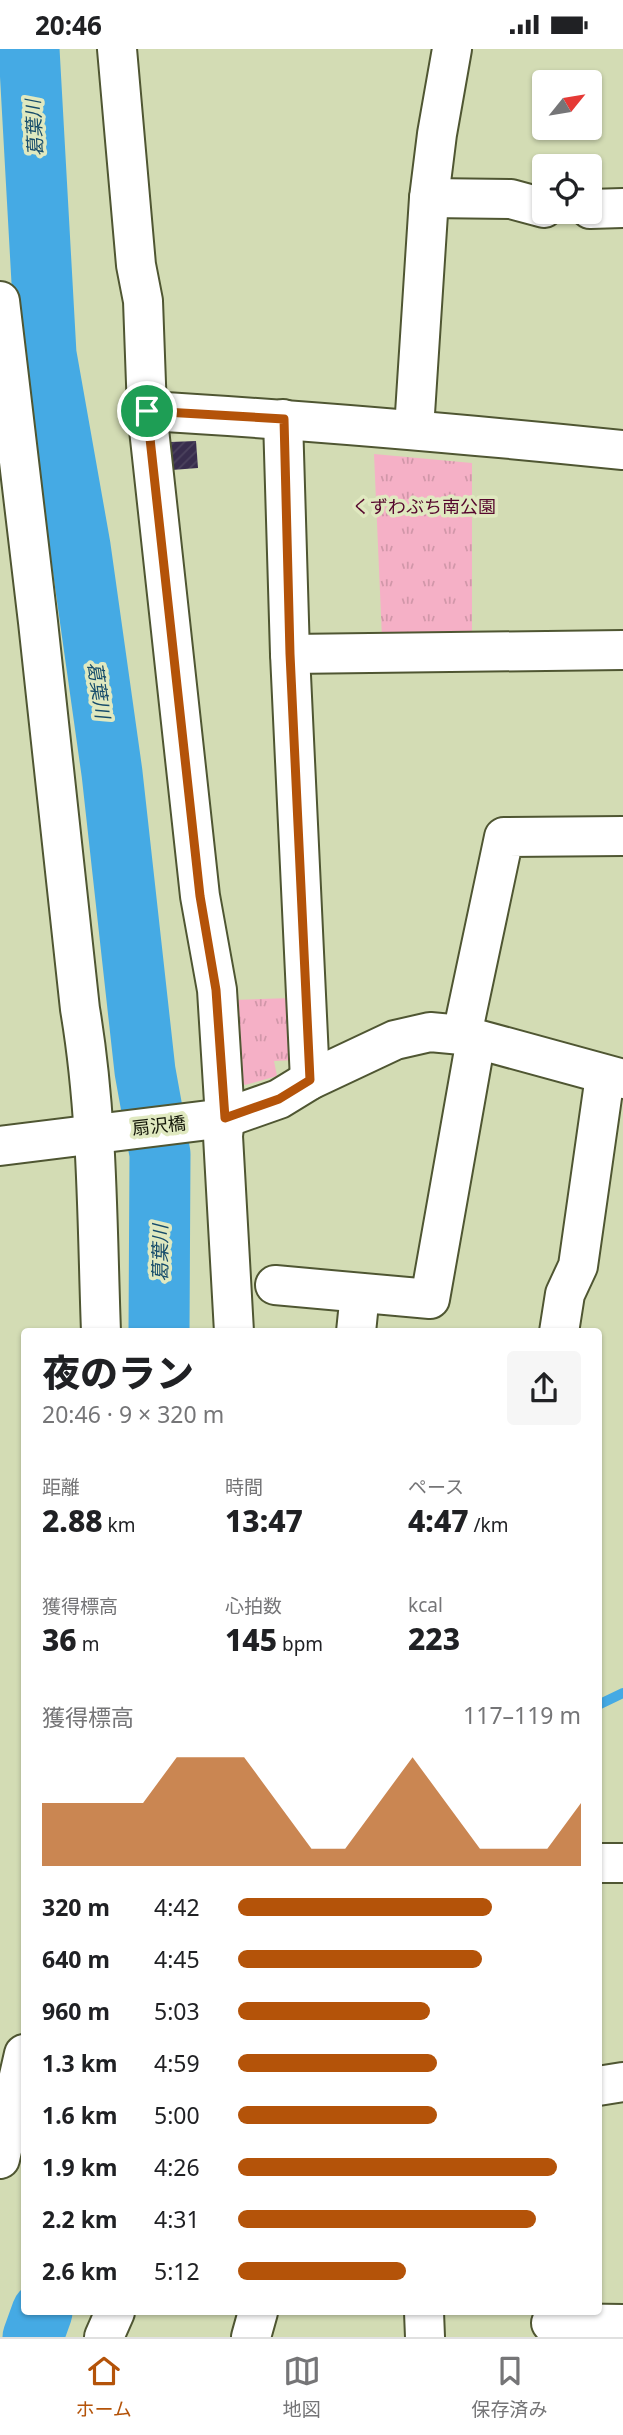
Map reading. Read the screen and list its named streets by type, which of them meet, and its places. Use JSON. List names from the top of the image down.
{
  "streets": {
    "street": ["扇沢橋"]
  },
  "water": ["葛葉川"],
  "parks": ["くずわぶち南公園"],
  "north": "top right",
  "page": {
    "status": "20:46",
    "heading": ["夜のラン", "20:46 · 9 × 320 m"],
    "stats": [
      ["距離", "2.88 km"],
      ["時間", "13:47"],
      ["ペース", "4:47 /km"],
      ["獲得標高", "36 m"],
      ["心拍数", "145 bpm"],
      ["kcal", "223"]
    ],
    "chart": ["獲得標高", "117–119 m"],
    "list": [
      {
        "name": "320 m",
        "note": "4:42"
      },
      {
        "name": "640 m",
        "note": "4:45"
      },
      {
        "name": "960 m",
        "note": "5:03"
      },
      {
        "name": "1.3 km",
        "note": "4:59"
      },
      {
        "name": "1.6 km",
        "note": "5:00"
      },
      {
        "name": "1.9 km",
        "note": "4:26"
      },
      {
        "name": "2.2 km",
        "note": "4:31"
      },
      {
        "name": "2.6 km",
        "note": "5:12"
      }
    ],
    "tabs": ["ホーム", "地図", "保存済み"]
  }
}
